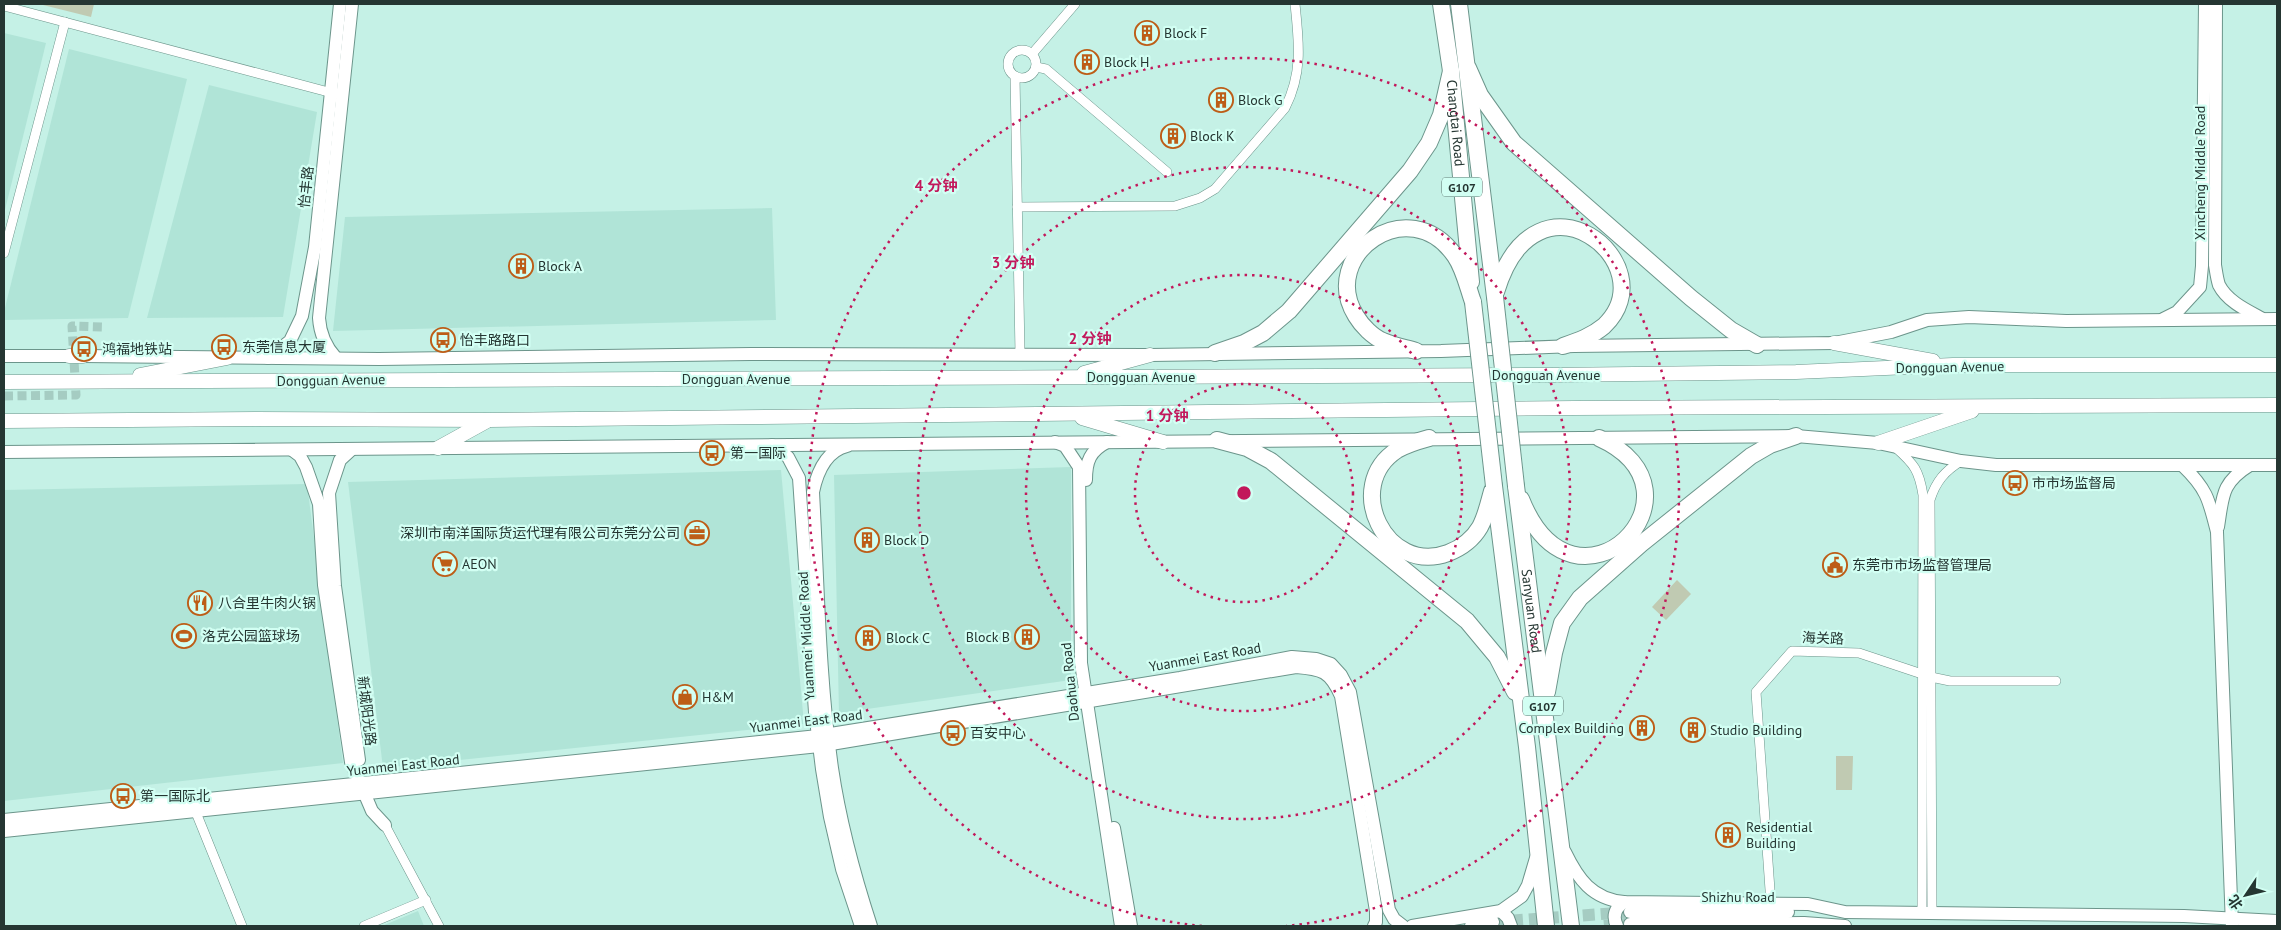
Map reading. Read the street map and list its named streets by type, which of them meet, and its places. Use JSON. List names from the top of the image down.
{
  "streets": {
    "highway": ["Changtai Road", "G107", "Sanyuan Road"],
    "main road": ["Dongguan Avenue"],
    "street": [
      "Xincheng Middle Road",
      "怡丰路",
      "Yuanmei Middle Road",
      "海关路",
      "Yuanmei East Road",
      "Daohua Road",
      "新城阳光路",
      "Shizhu Road"
    ]
  },
  "crossings": [
    ["Changtai Road", "Sanyuan Road"],
    ["Yuanmei Middle Road", "Yuanmei East Road"],
    ["Yuanmei East Road", "Daohua Road"],
    ["Yuanmei East Road", "新城阳光路"]
  ],
  "places": {
    "building": [
      "Block F",
      "Block H",
      "Block G",
      "Block K",
      "Block A",
      "Block D",
      "Block B",
      "Block C",
      "Complex Building",
      "Studio Building",
      "Residential Building"
    ],
    "bus stop": [
      "怡丰路路口",
      "东莞信息大厦",
      "鸿福地铁站",
      "第一国际",
      "市市场监督局",
      "百安中心",
      "第一国际北"
    ],
    "office": ["深圳市南洋国际货运代理有限公司东莞分公司"],
    "supermarket": ["AEON"],
    "public building": ["东莞市市场监督管理局"],
    "restaurant": ["八合里牛肉火锅"],
    "sports": ["洛克公园篮球场"],
    "shop": ["H&M"]
  },
  "north": "bottom left",
  "rings": [
    "4 分钟",
    "3 分钟",
    "2 分钟",
    "1 分钟"
  ]
}
